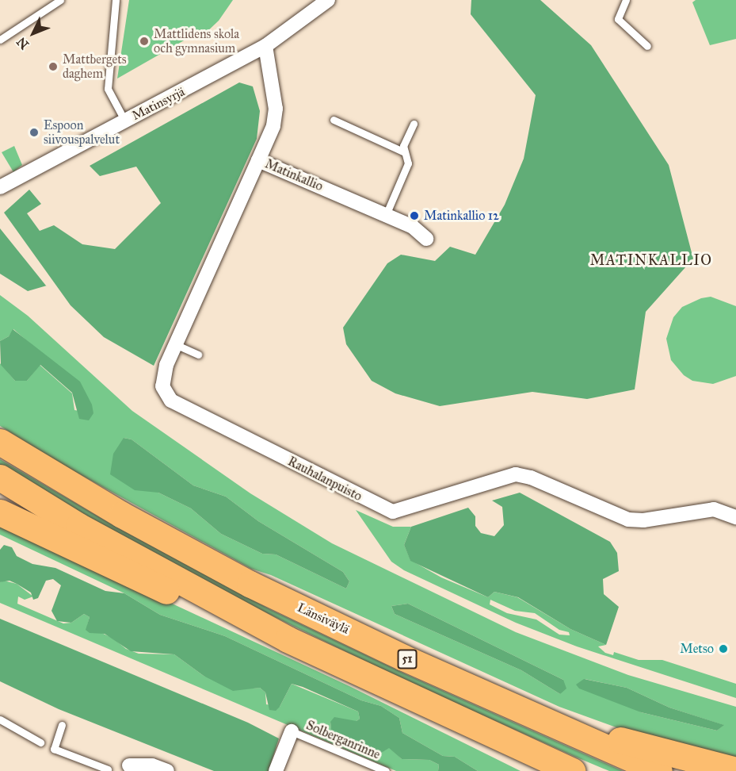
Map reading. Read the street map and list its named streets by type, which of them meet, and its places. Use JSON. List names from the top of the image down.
{
  "streets": {
    "highway": ["Länsiväylä", "51"],
    "street": ["Matinsyrjä", "Matinkallio", "Rauhalanpuisto"],
    "lane": ["Solberganrinne"]
  },
  "crossings": [
    ["Matinsyrjä", "Matinkallio"],
    ["Matinkallio", "Rauhalanpuisto"],
    ["Länsiväylä", "51"]
  ],
  "districts": ["MATINKALLIO"],
  "places": [
    "Mattlidens skola och gymnasium",
    "Mattbergets daghem",
    "Espoon siivouspalvelut",
    "Matinkallio 12",
    "Metso"
  ],
  "north": "bottom left"
}
